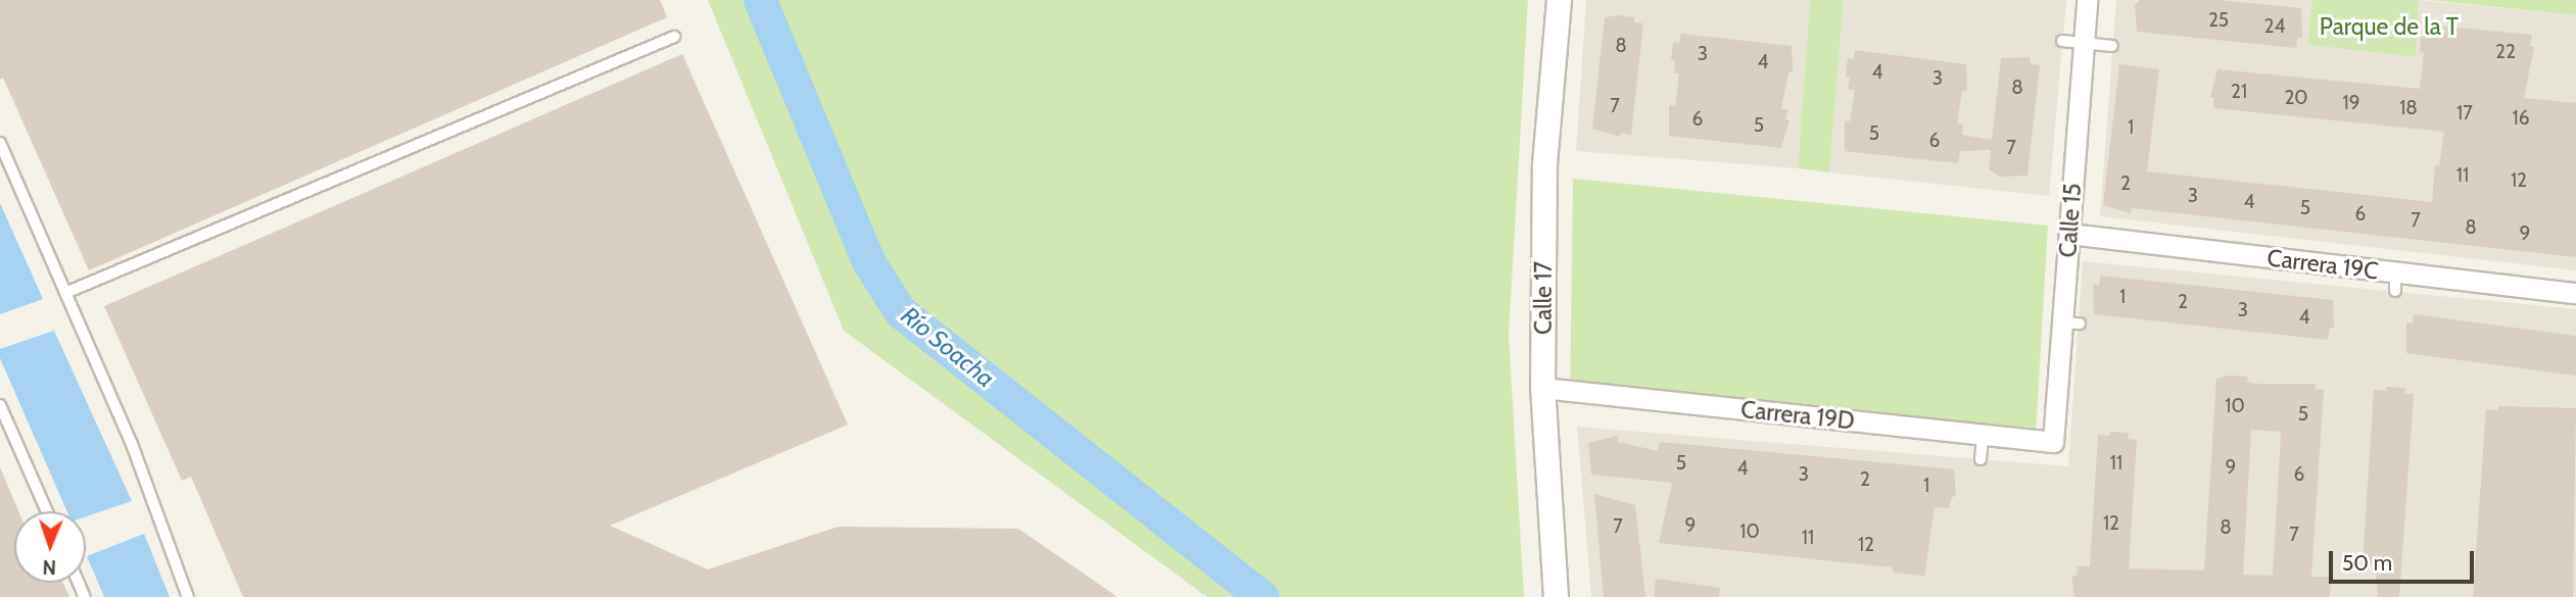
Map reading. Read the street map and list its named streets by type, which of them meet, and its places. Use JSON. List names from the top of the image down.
{
  "streets": {
    "street": [
      "Calle 15",
      "Carrera 19C",
      "Calle 17",
      "Carrera 19D"
    ]
  },
  "crossings": [
    ["Calle 15", "Carrera 19C"],
    ["Calle 15", "Carrera 19D"],
    ["Calle 17", "Carrera 19D"]
  ],
  "water": ["Río Soacha"],
  "parks": ["Parque de la T"],
  "house_numbers": [
    "25",
    "24",
    "8",
    "22",
    "3",
    "4",
    "4",
    "3",
    "8",
    "21",
    "20",
    "19",
    "7",
    "18",
    "17",
    "16",
    "6",
    "5",
    "1",
    "5",
    "6",
    "7",
    "11",
    "12",
    "2",
    "3",
    "4",
    "5",
    "6",
    "7",
    "8",
    "9",
    "1",
    "2",
    "3",
    "4",
    "10",
    "5",
    "5",
    "11",
    "9",
    "4",
    "3",
    "6",
    "2",
    "1",
    "12",
    "9",
    "7",
    "8",
    "10",
    "7",
    "11",
    "12"
  ],
  "scale_bar": "50 m",
  "north": "bottom"
}
